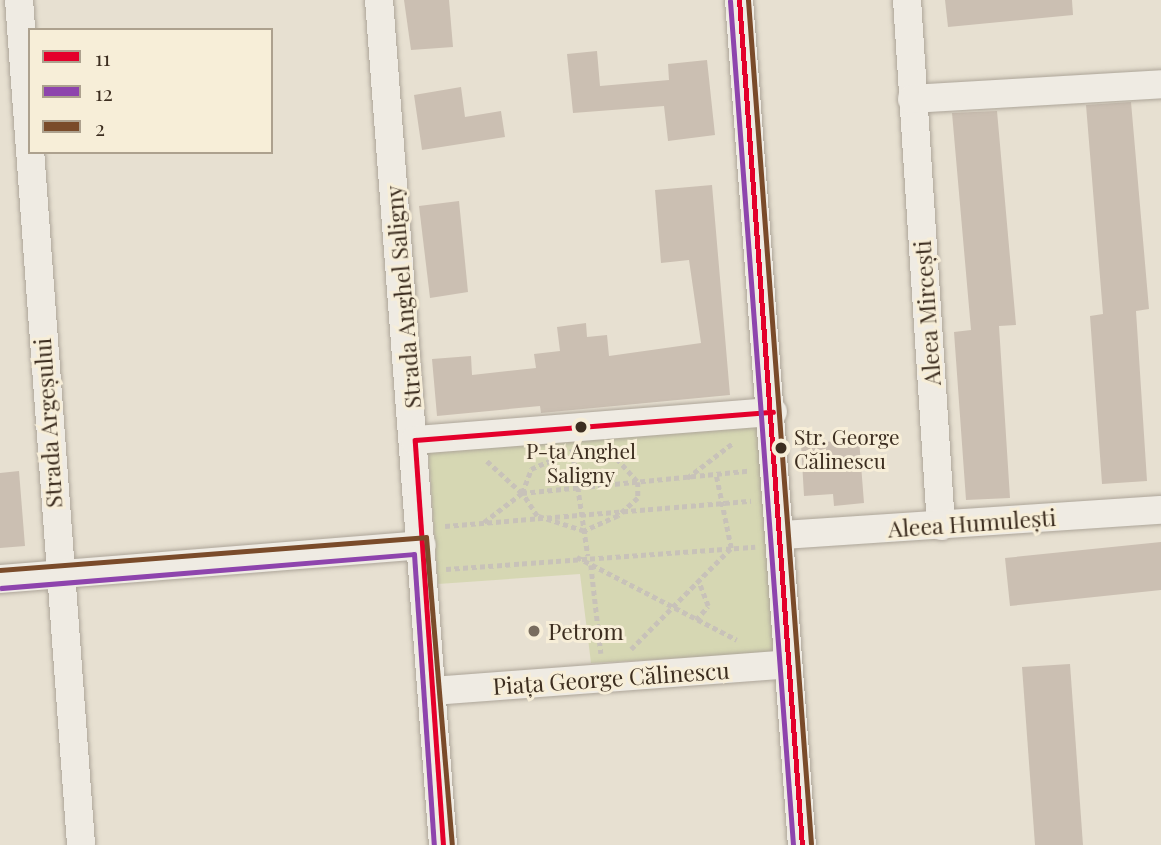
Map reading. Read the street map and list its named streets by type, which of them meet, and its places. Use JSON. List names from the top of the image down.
{
  "streets": {
    "street": [
      "Strada Anghel Saligny",
      "Aleea Mircești",
      "Strada Argeșului",
      "Aleea Humulești",
      "Piața George Călinescu"
    ]
  },
  "crossings": [
    ["Strada Anghel Saligny", "Piața George Călinescu"],
    ["Aleea Mircești", "Aleea Humulești"]
  ],
  "places": ["P-ța Anghel Saligny", "Str. George Călinescu", "Petrom"],
  "lines": ["transit line 11", "transit line 2", "transit line 12"],
  "legend": ["11", "12", "2"]
}
